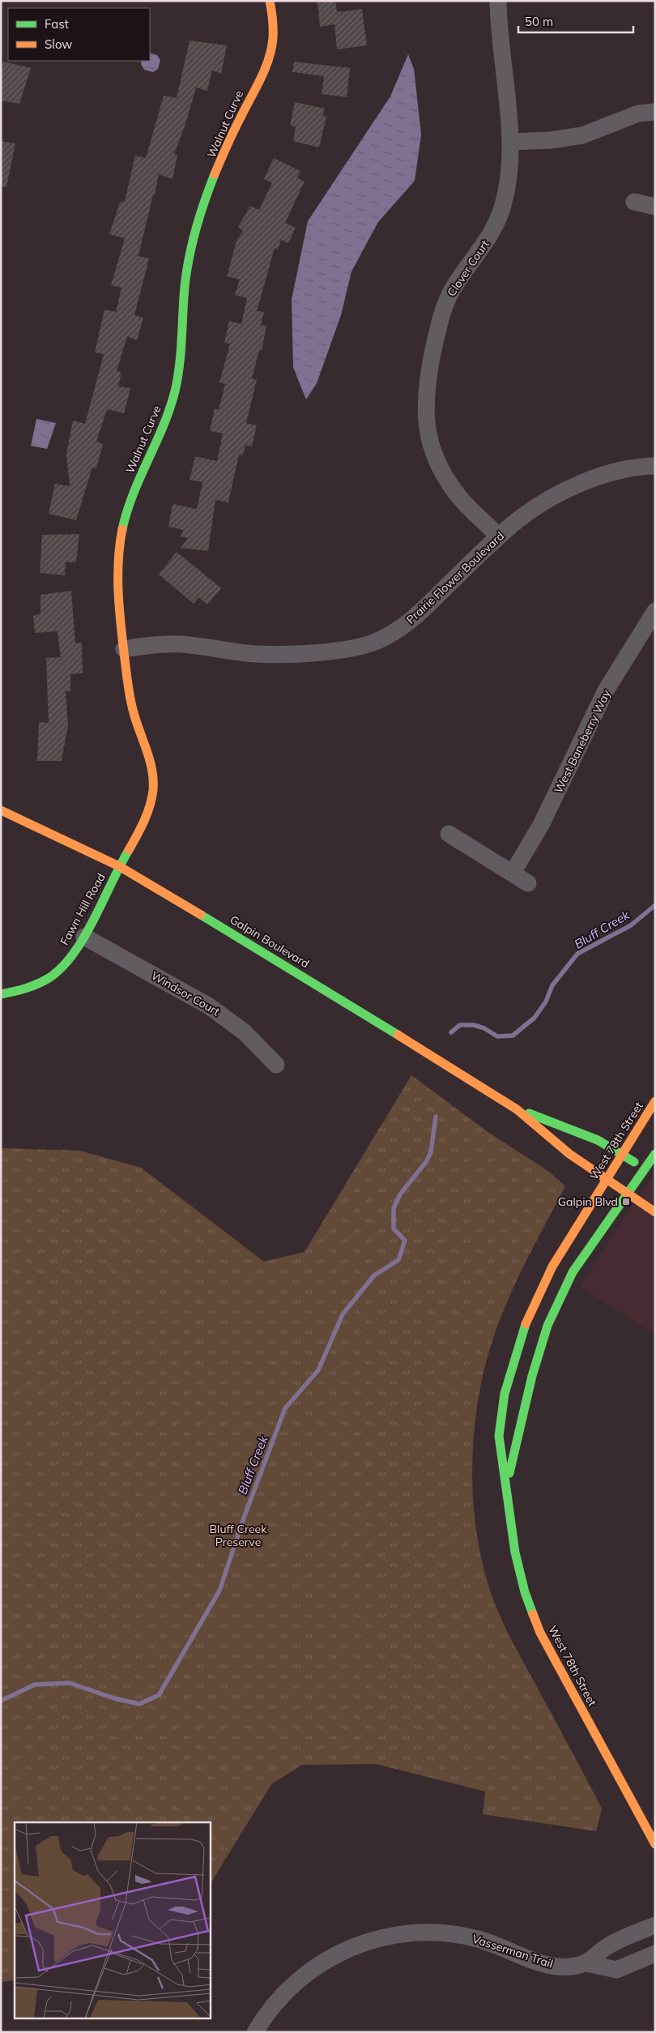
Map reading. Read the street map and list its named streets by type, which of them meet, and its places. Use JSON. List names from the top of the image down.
{
  "streets": {
    "street": [
      "Walnut Curve",
      "Clover Court",
      "Prairie Flower Boulevard",
      "West Baneberry Way",
      "Fawn Hill Road",
      "Galpin Boulevard",
      "Windsor Court",
      "West 78th Street",
      "Vasserman Trail"
    ]
  },
  "crossings": [
    ["Walnut Curve", "Prairie Flower Boulevard"],
    ["Walnut Curve", "Fawn Hill Road"],
    ["Walnut Curve", "Galpin Boulevard"],
    ["Clover Court", "Prairie Flower Boulevard"],
    ["Fawn Hill Road", "Galpin Boulevard"],
    ["Fawn Hill Road", "Windsor Court"],
    ["Galpin Boulevard", "West 78th Street"]
  ],
  "water": ["Bluff Creek"],
  "parks": ["Bluff Creek Preserve"],
  "places": {
    "transit": ["Galpin Blvd"]
  },
  "legend": ["Fast", "Slow"],
  "scale_bar": "50 m"
}
